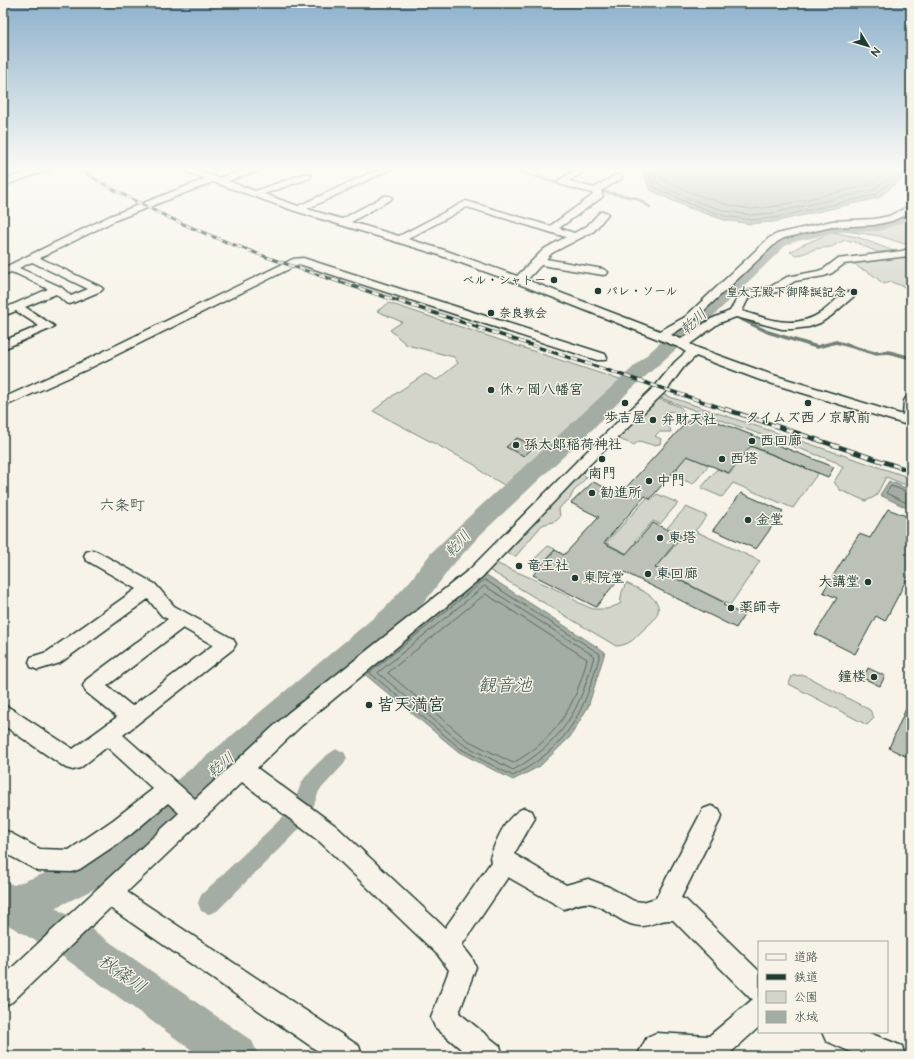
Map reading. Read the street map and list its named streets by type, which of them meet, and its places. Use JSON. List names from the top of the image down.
{
  "districts": ["六条町"],
  "water": ["乾川", "観音池", "秋篠川"],
  "places": [
    "ベル・シャトー",
    "パレ・ソール",
    "皇太子殿下御降誕記念",
    "奈良教会",
    "休ヶ岡八幡宮",
    "歩吉屋",
    "タイムズ西ノ京駅前",
    "弁財天社",
    "西回廊",
    "孫太郎稲荷神社",
    "南門",
    "西塔",
    "中門",
    "勧進所",
    "金堂",
    "東塔",
    "竜王社",
    "東回廊",
    "東院堂",
    "大講堂",
    "薬師寺",
    "鐘楼",
    "皆天満宮"
  ],
  "legend": [
    "道路",
    "鉄道",
    "公園",
    "水域"
  ],
  "north": "bottom right"
}
